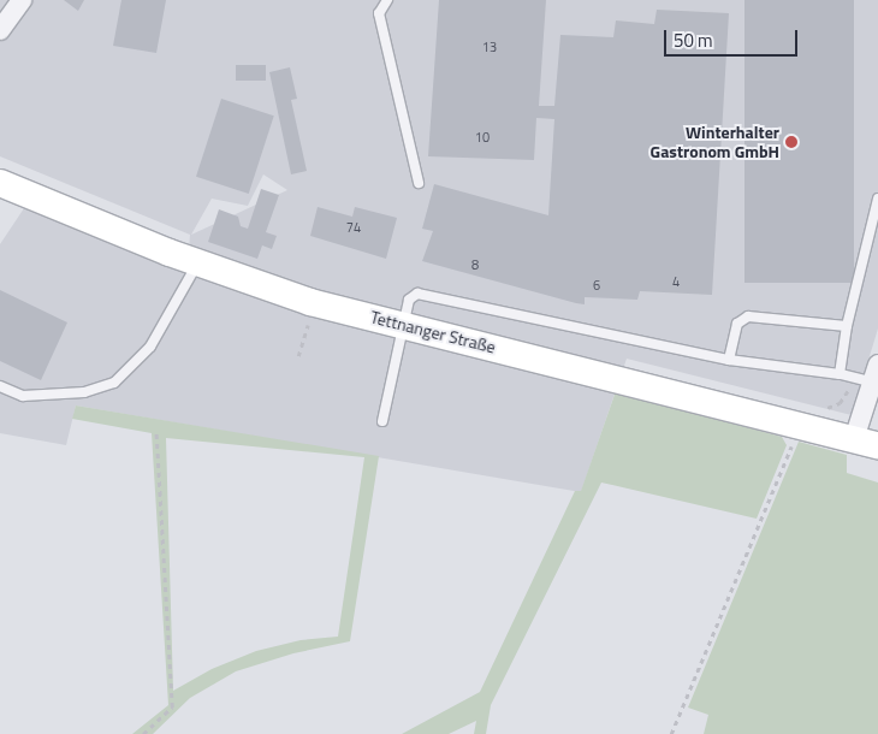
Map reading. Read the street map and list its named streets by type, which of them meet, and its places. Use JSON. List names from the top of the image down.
{
  "streets": {
    "main road": ["Tettnanger Straße"]
  },
  "places": ["Winterhalter Gastronom GmbH"],
  "house_numbers": [
    "13",
    "10",
    "74",
    "8",
    "4",
    "6"
  ],
  "scale_bar": "50 m"
}
